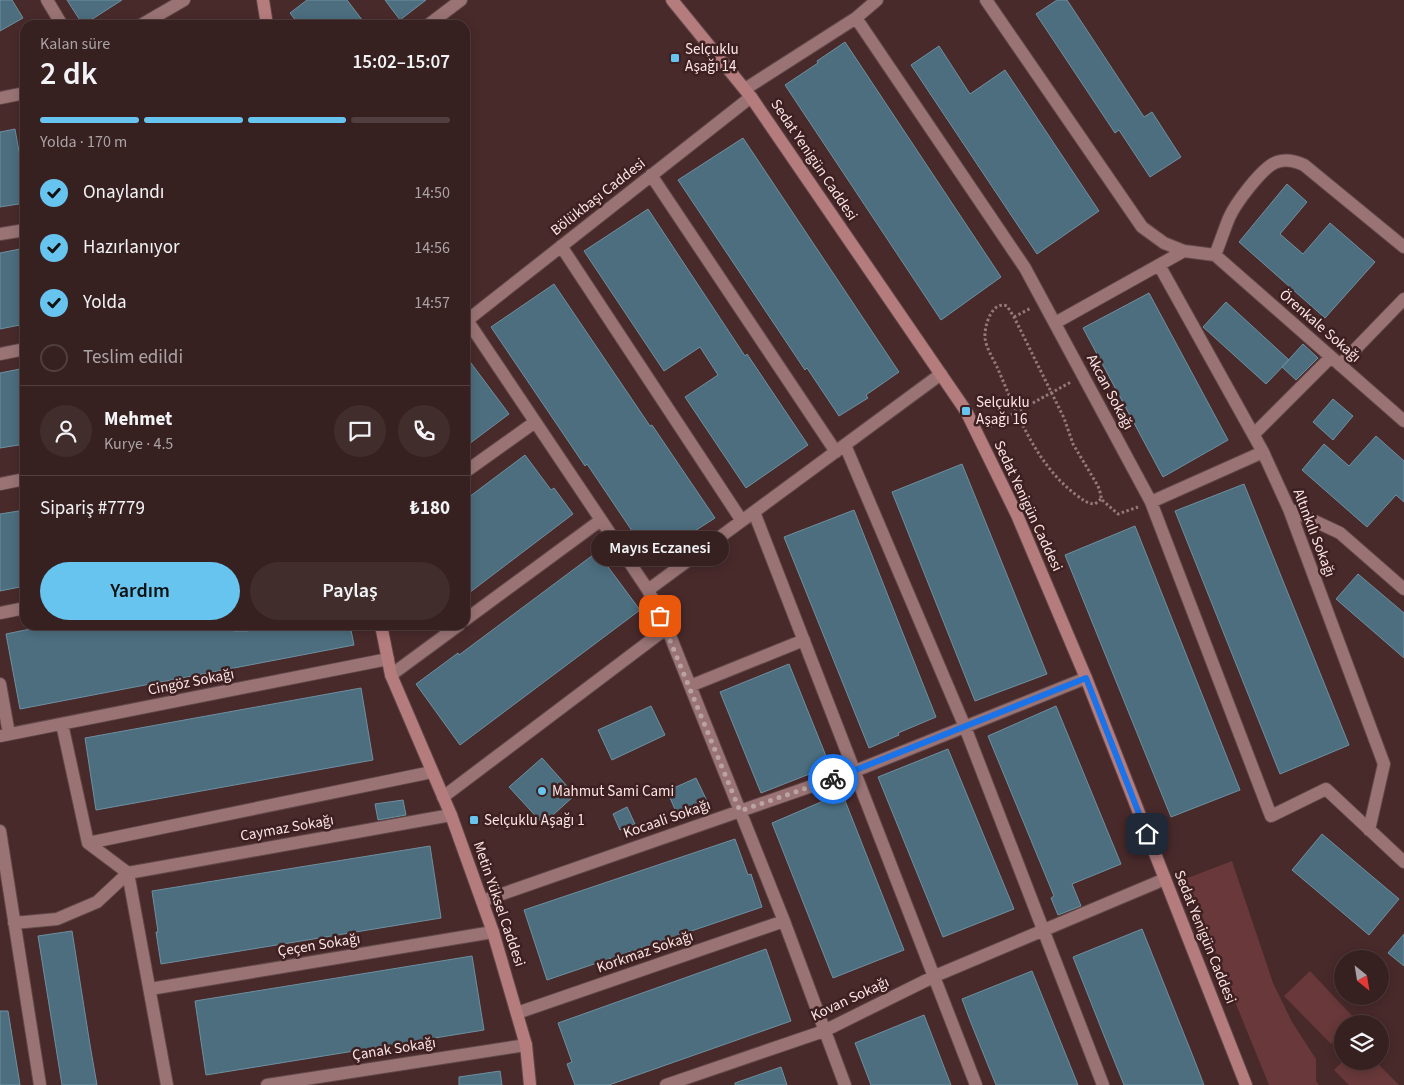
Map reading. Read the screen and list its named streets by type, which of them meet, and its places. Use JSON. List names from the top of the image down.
{
  "streets": {
    "street": [
      "Sedat Yenigün Caddesi",
      "Bölükbaşı Caddesi",
      "Örenkale Sokağı",
      "Akcan Sokağı",
      "Altınkılı Sokağı",
      "Cingöz Sokağı",
      "Kocaali Sokağı",
      "Caymaz Sokağı",
      "Metin Yüksel Caddesi",
      "Çeçen Sokağı",
      "Korkmaz Sokağı",
      "Kovan Sokağı",
      "Çanak Sokağı"
    ]
  },
  "crossings": [
    ["Sedat Yenigün Caddesi", "Bölükbaşı Caddesi"],
    ["Sedat Yenigün Caddesi", "Kocaali Sokağı"],
    ["Sedat Yenigün Caddesi", "Kovan Sokağı"],
    ["Bölükbaşı Caddesi", "Akcan Sokağı"],
    ["Akcan Sokağı", "Altınkılı Sokağı"],
    ["Cingöz Sokağı", "Metin Yüksel Caddesi"],
    ["Kocaali Sokağı", "Metin Yüksel Caddesi"],
    ["Caymaz Sokağı", "Metin Yüksel Caddesi"],
    ["Metin Yüksel Caddesi", "Çeçen Sokağı"],
    ["Metin Yüksel Caddesi", "Korkmaz Sokağı"],
    ["Metin Yüksel Caddesi", "Çanak Sokağı"]
  ],
  "places": {
    "transit": ["Selçuklu Aşağı 14", "Selçuklu Aşağı 16", "Selçuklu Aşağı 1"],
    "other": ["Mayıs Eczanesi", "Mahmut Sami Cami"]
  },
  "north": "bottom right",
  "page": {
    "heading": ["2 dk", "Kalan süre", "15:02–15:07"],
    "panel": [
      "Mehmet",
      "Kurye · 4.5",
      "Sipariş #7779",
      "₺180"
    ],
    "bar": "Yolda · 170 m",
    "list": [
      ["Onaylandı", "14:50"],
      ["Hazırlanıyor", "14:56"],
      ["Yolda", "14:57"],
      "Teslim edildi"
    ],
    "bubble": "Mayıs Eczanesi",
    "buttons": ["Yardım", "Paylaş"]
  }
}
